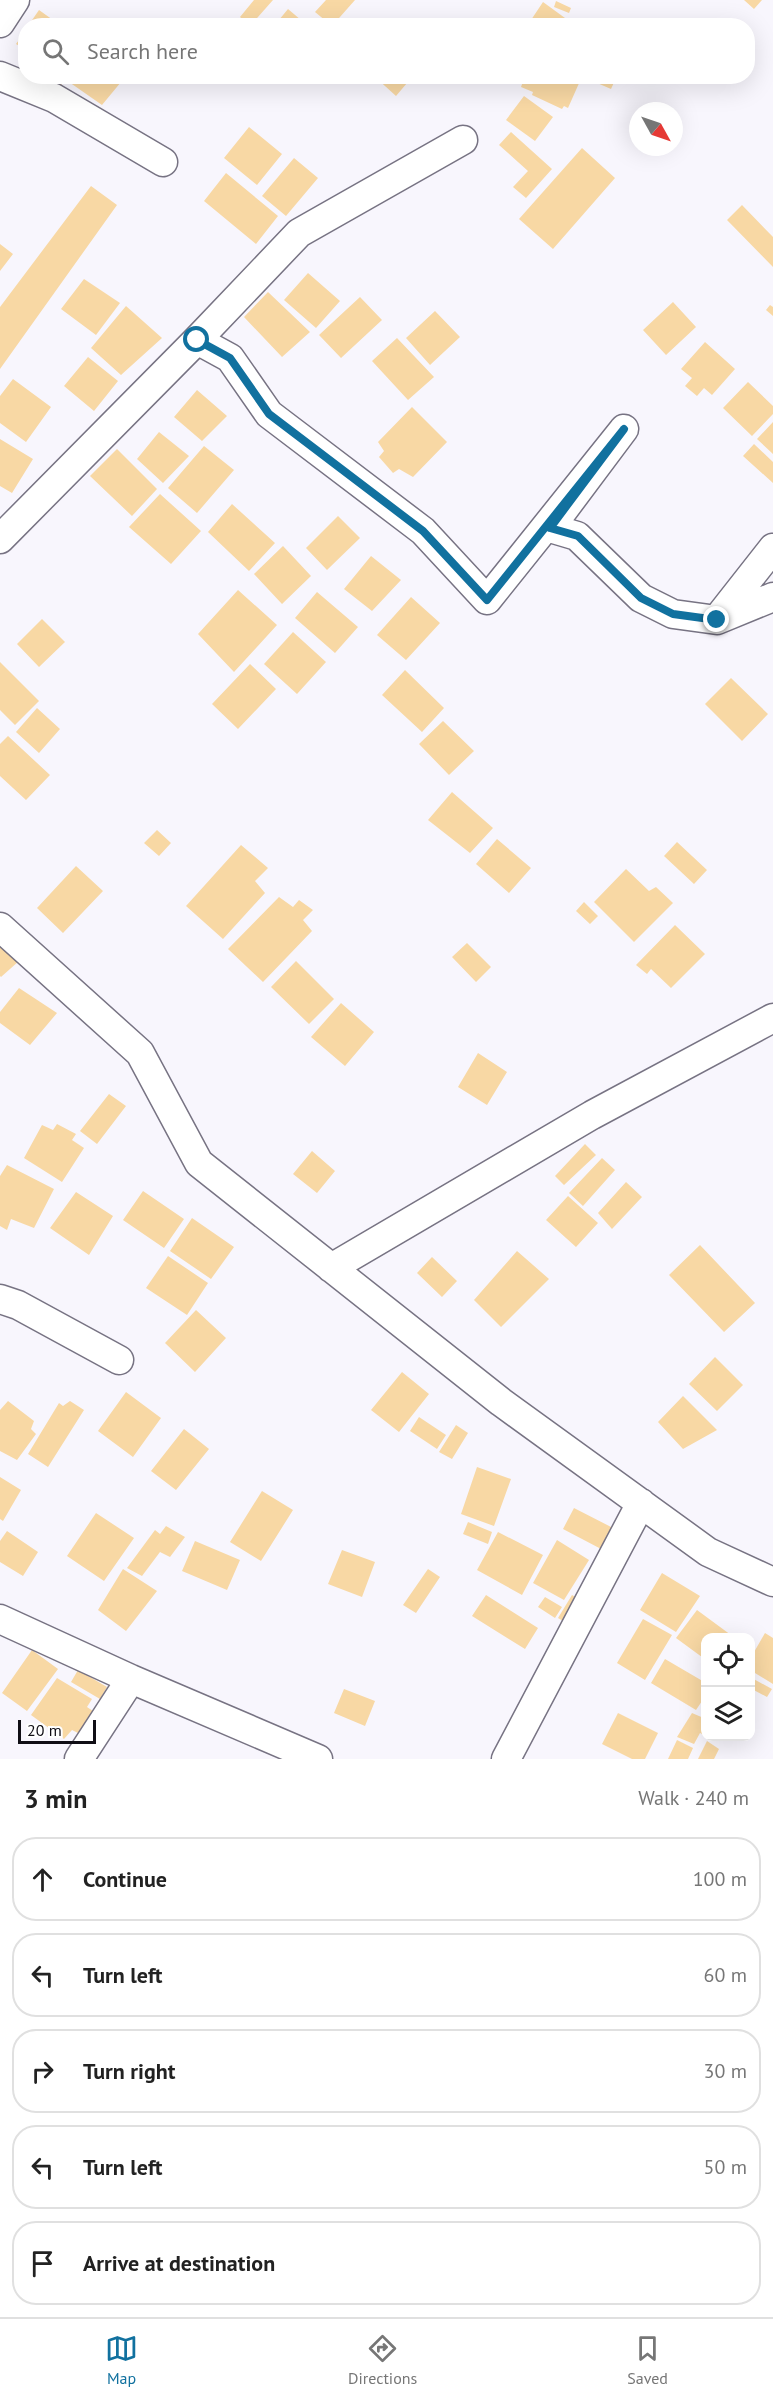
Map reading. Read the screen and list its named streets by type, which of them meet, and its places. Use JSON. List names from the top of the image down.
{
  "scale_bar": "20 m",
  "north": "bottom right",
  "page": {
    "search": "Search here",
    "scale": "20 m",
    "heading": ["3 min", "Walk · 240 m"],
    "list": [
      ["Continue", "100 m"],
      ["Turn left", "60 m"],
      ["Turn right", "30 m"],
      ["Turn left", "50 m"],
      "Arrive at destination"
    ],
    "nav": ["Map", "Directions", "Saved"]
  }
}
